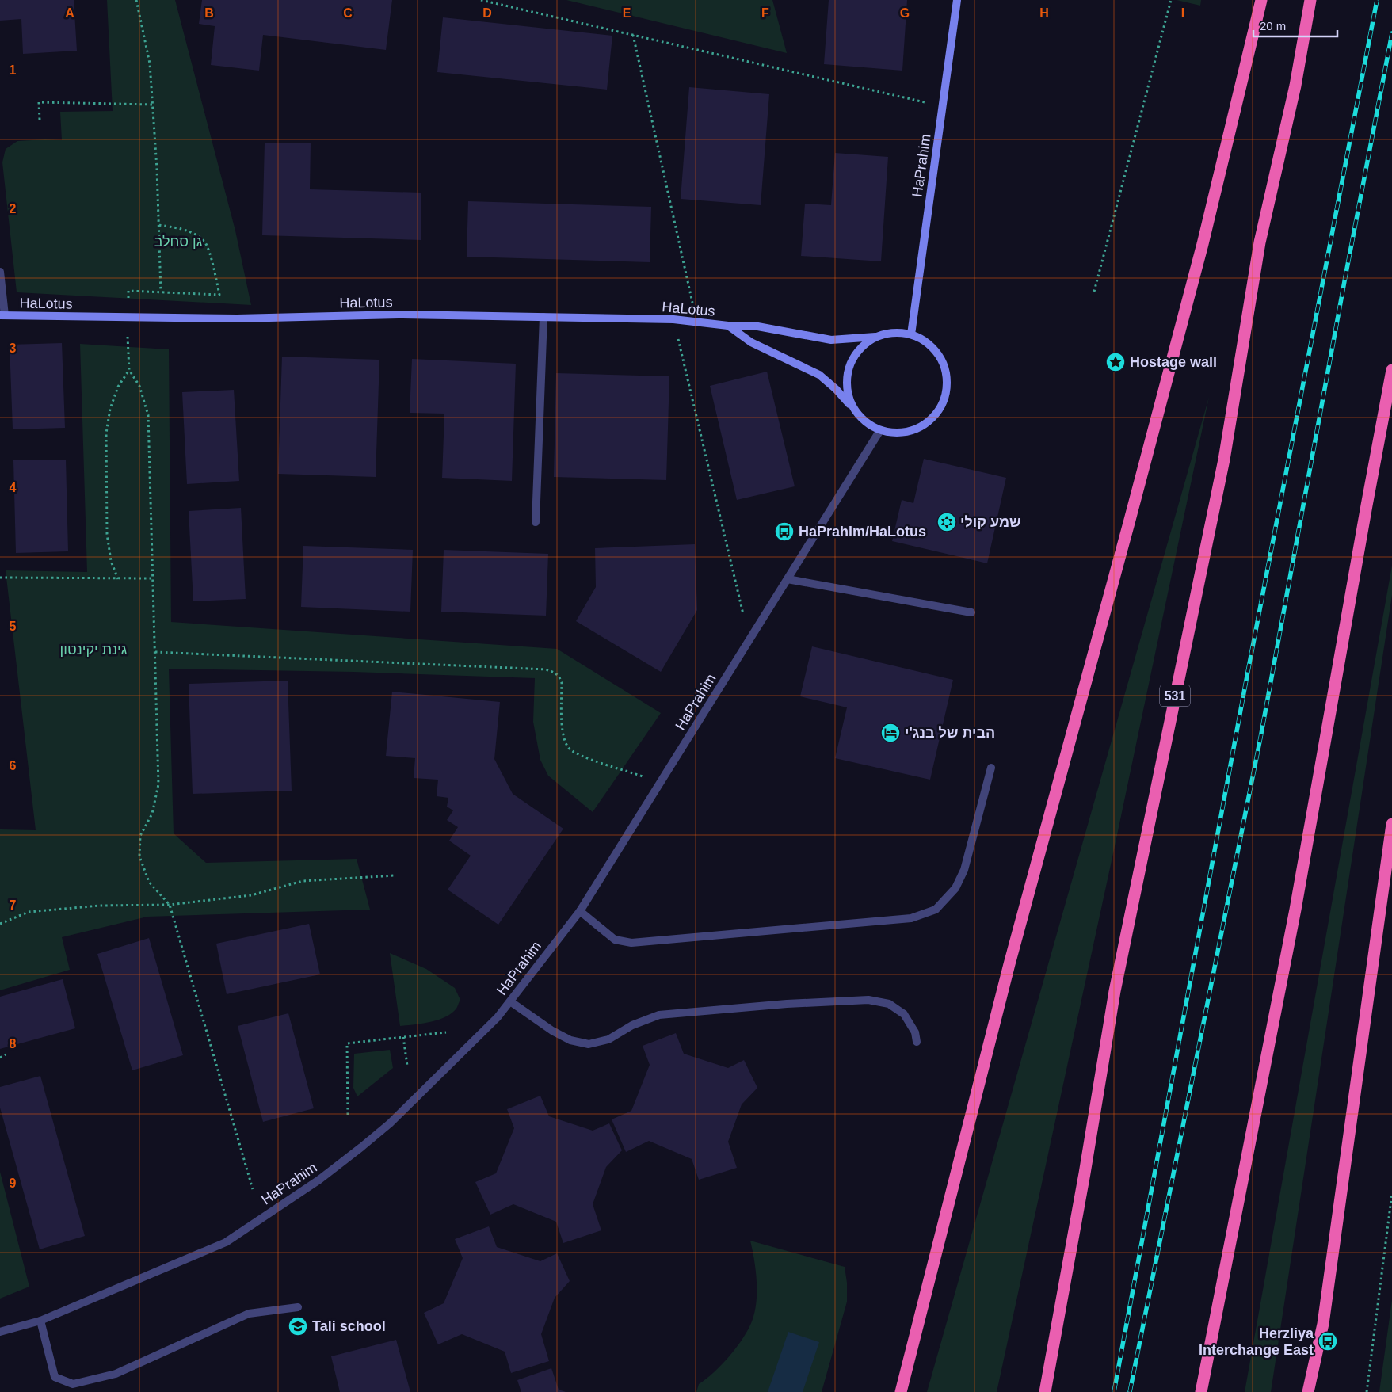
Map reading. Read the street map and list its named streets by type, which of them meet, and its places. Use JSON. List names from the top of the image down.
{
  "streets": {
    "highway": ["531"],
    "street": ["HaPrahim", "HaLotus"]
  },
  "crossings": [
    ["HaPrahim", "HaLotus"]
  ],
  "parks": ["גן סחלב", "גינת יקינטון"],
  "places": {
    "place": ["Hostage wall"],
    "synagogue": ["שמע קולי"],
    "bus stop": ["HaPrahim/HaLotus", "Herzliya Interchange East"],
    "hotel": ["הבית של בנג'י"],
    "school or university": ["Tali school"]
  },
  "scale_bar": "20 m",
  "grid": {
    "columns": [
      "A",
      "B",
      "C",
      "D",
      "E",
      "F",
      "G",
      "H",
      "I"
    ],
    "rows": [
      "1",
      "2",
      "3",
      "4",
      "5",
      "6",
      "7",
      "8",
      "9"
    ]
  }
}
